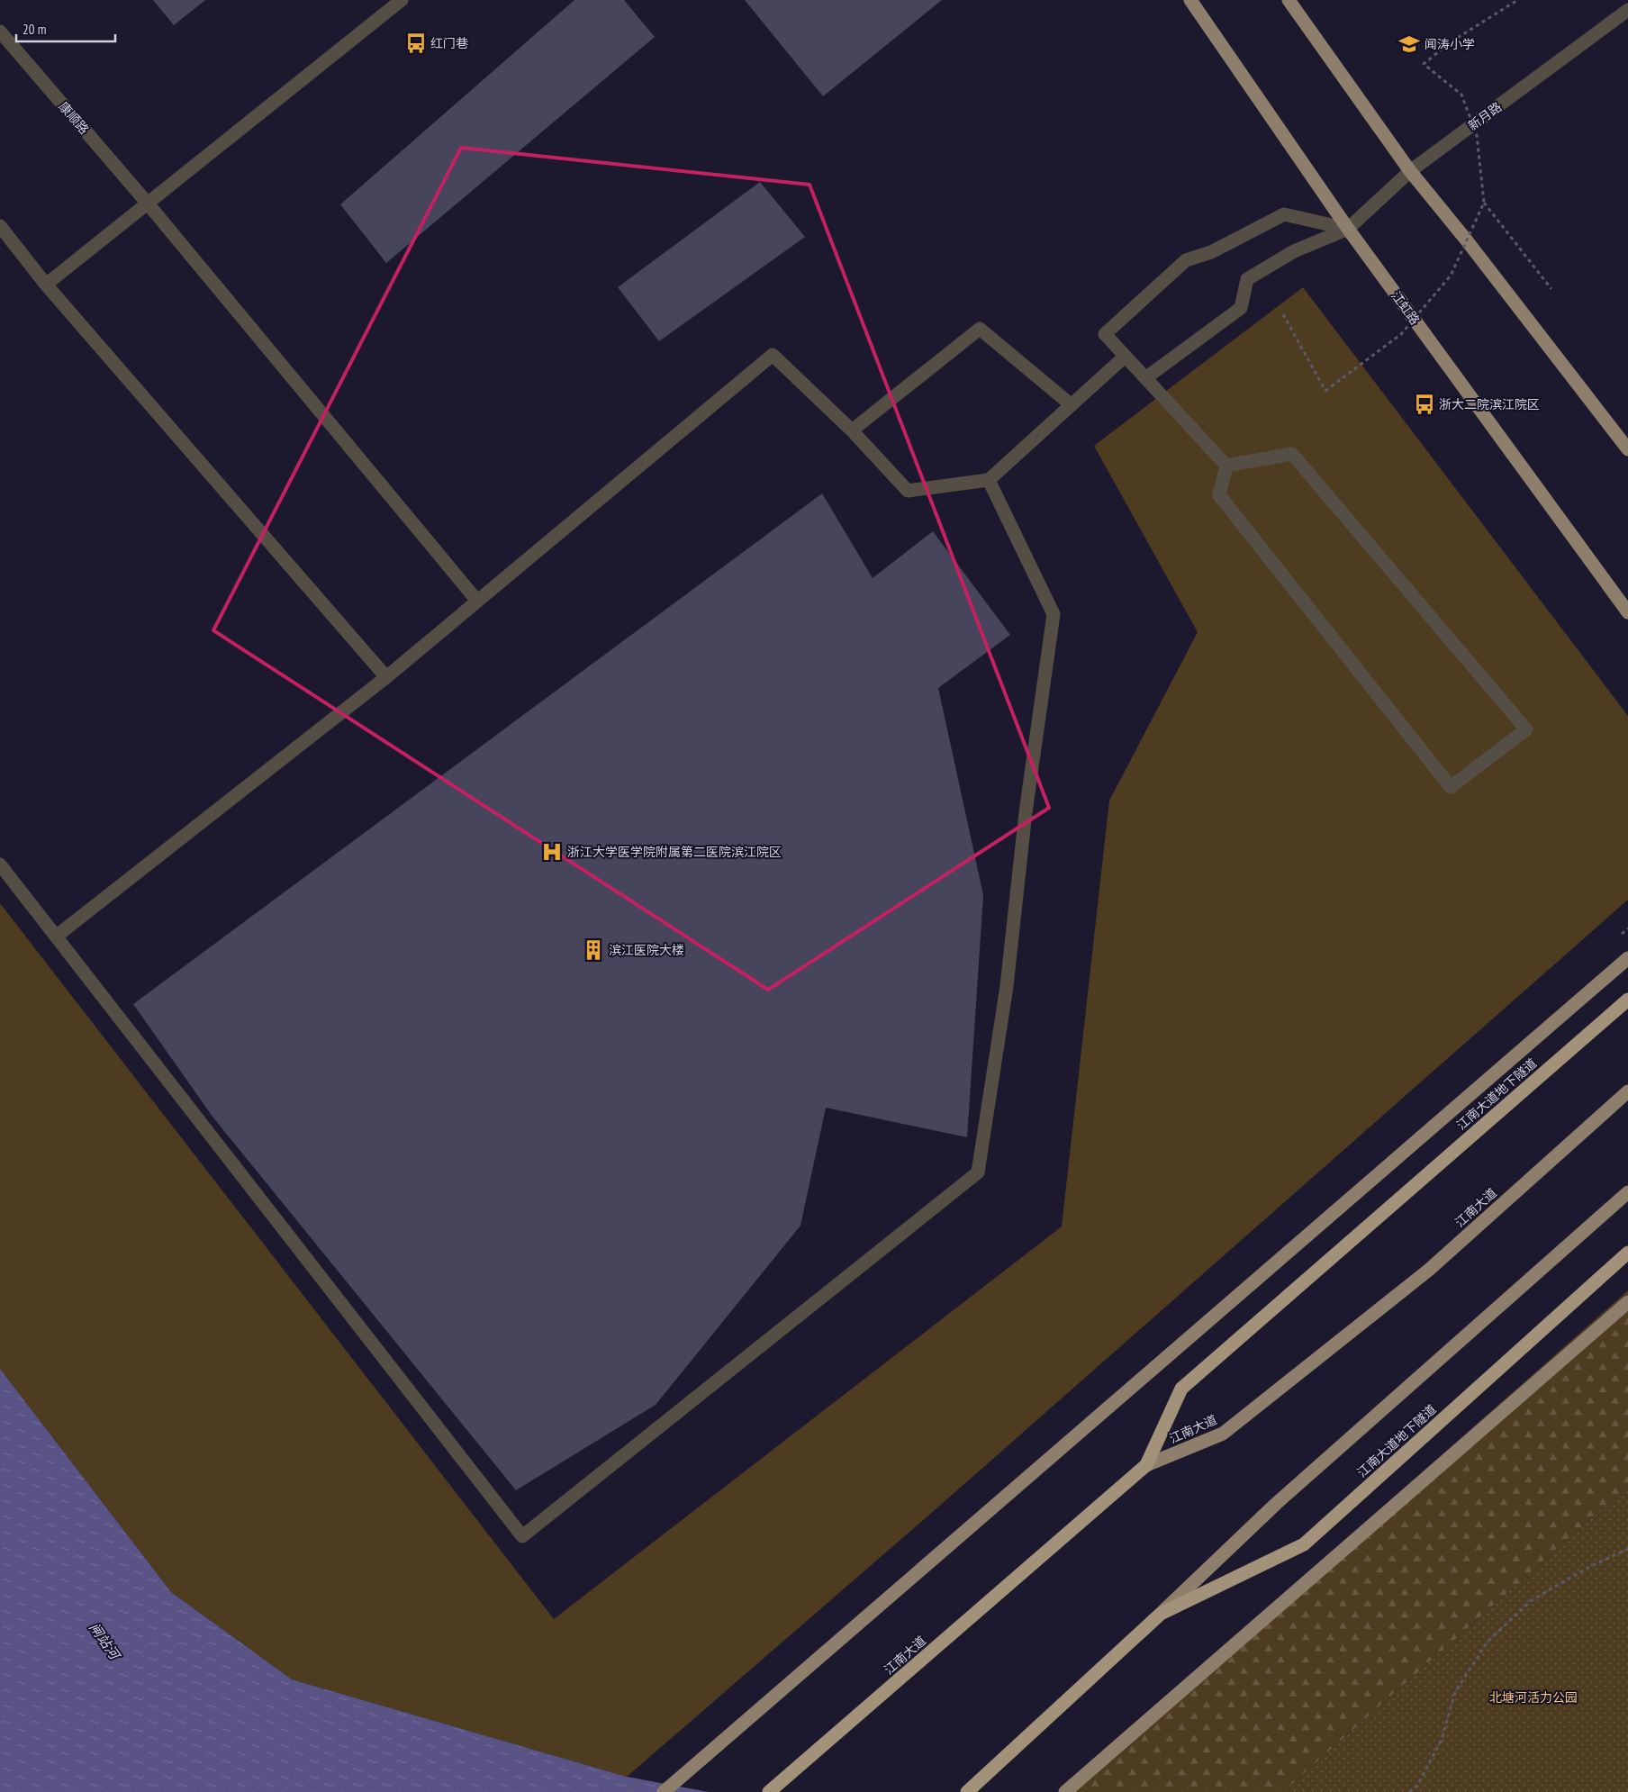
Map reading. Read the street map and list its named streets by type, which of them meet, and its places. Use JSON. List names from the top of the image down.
{
  "streets": {
    "highway": ["江南大道地下隧道", "江南大道"],
    "main road": ["江虹路"],
    "street": ["新月路", "康顺路"]
  },
  "crossings": [
    ["新月路", "江虹路"],
    ["江南大道地下隧道", "江南大道"]
  ],
  "water": ["闸站河"],
  "parks": ["北塘河活力公园"],
  "places": {
    "bus stop": ["红门巷", "浙大二院滨江院区"],
    "school or university": ["闻涛小学"],
    "hospital": ["浙江大学医学院附属第二医院滨江院区"],
    "building": ["滨江医院大楼"]
  },
  "scale_bar": "20 m"
}
